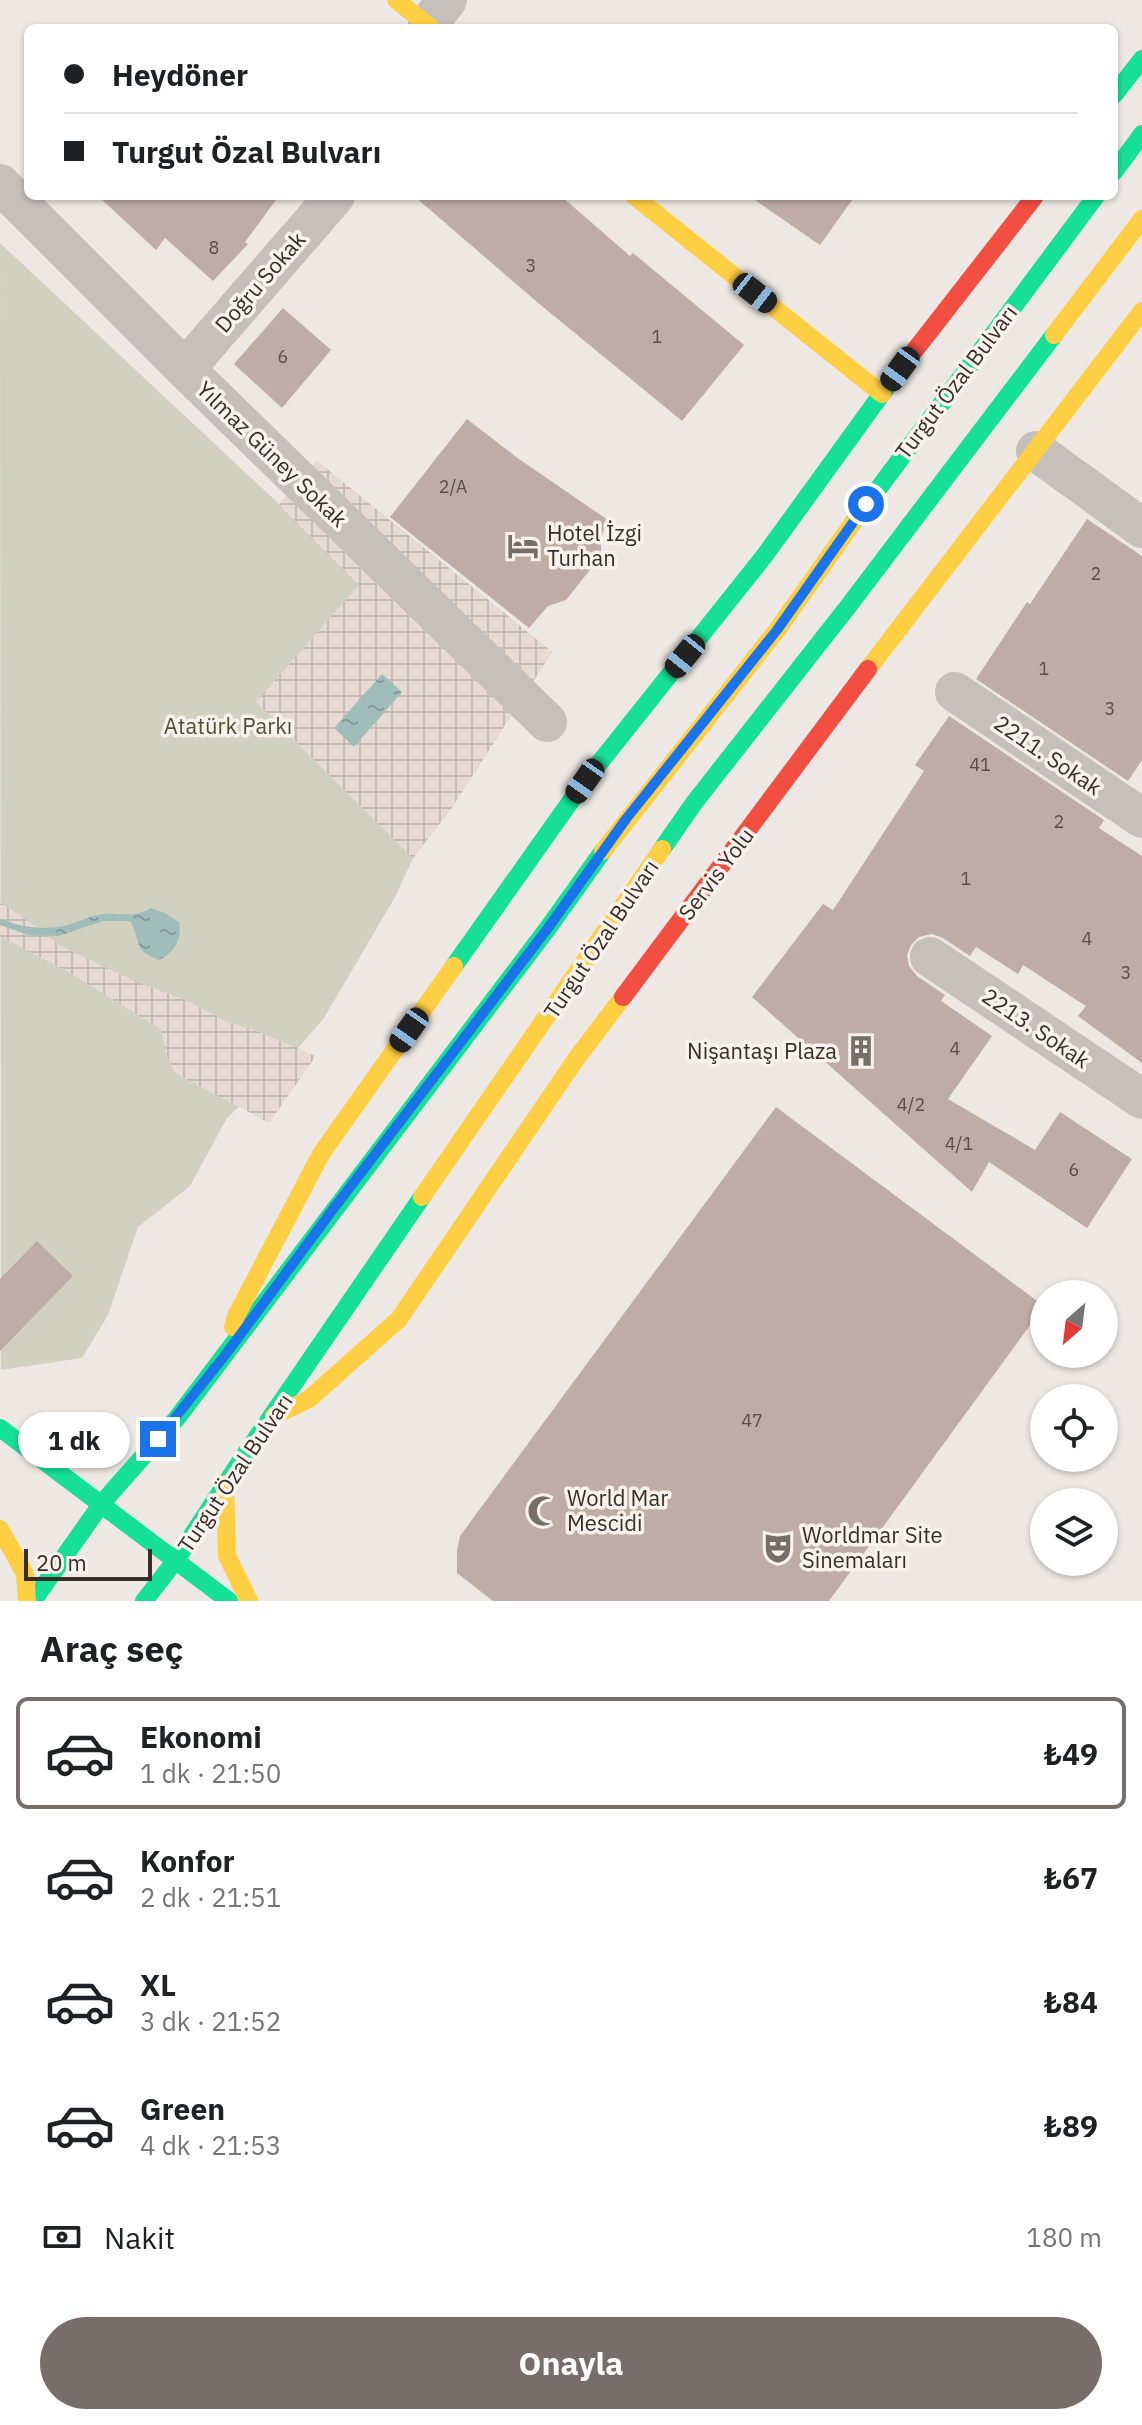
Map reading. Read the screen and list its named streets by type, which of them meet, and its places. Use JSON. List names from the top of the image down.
{
  "streets": {
    "main road": ["Turgut Özal Bulvarı", "Servis Yolu"],
    "street": [
      "Doğru Sokak",
      "Yılmaz Güney Sokak",
      "2211. Sokak",
      "2213. Sokak"
    ]
  },
  "crossings": [
    ["Doğru Sokak", "Yılmaz Güney Sokak"],
    ["Turgut Özal Bulvarı", "Servis Yolu"]
  ],
  "parks": ["Atatürk Parkı"],
  "places": {
    "hotel": ["Hotel İzgi Turhan"],
    "building": ["Nişantaşı Plaza"],
    "mosque": ["World Mar Mescidi"],
    "theatre": ["Worldmar Site Sinemaları"]
  },
  "house_numbers": [
    "8",
    "3",
    "1",
    "6",
    "2/A",
    "2",
    "1",
    "3",
    "41",
    "2",
    "1",
    "4",
    "3",
    "4",
    "4/2",
    "4/1",
    "6",
    "47"
  ],
  "scale_bar": "20 m",
  "north": "bottom left",
  "page": {
    "banner": ["Heydöner", "Turgut Özal Bulvarı"],
    "bubble": "1 dk",
    "scale": "20 m",
    "heading": "Araç seç",
    "list": [
      {
        "name": "Ekonomi",
        "note": "1 dk · 21:50",
        "value": "₺49"
      },
      {
        "name": "Konfor",
        "note": "2 dk · 21:51",
        "value": "₺67"
      },
      {
        "name": "XL",
        "note": "3 dk · 21:52",
        "value": "₺84"
      },
      {
        "name": "Green",
        "note": "4 dk · 21:53",
        "value": "₺89"
      }
    ],
    "pay": ["Nakit", "180 m"],
    "buttons": "Onayla"
  }
}
